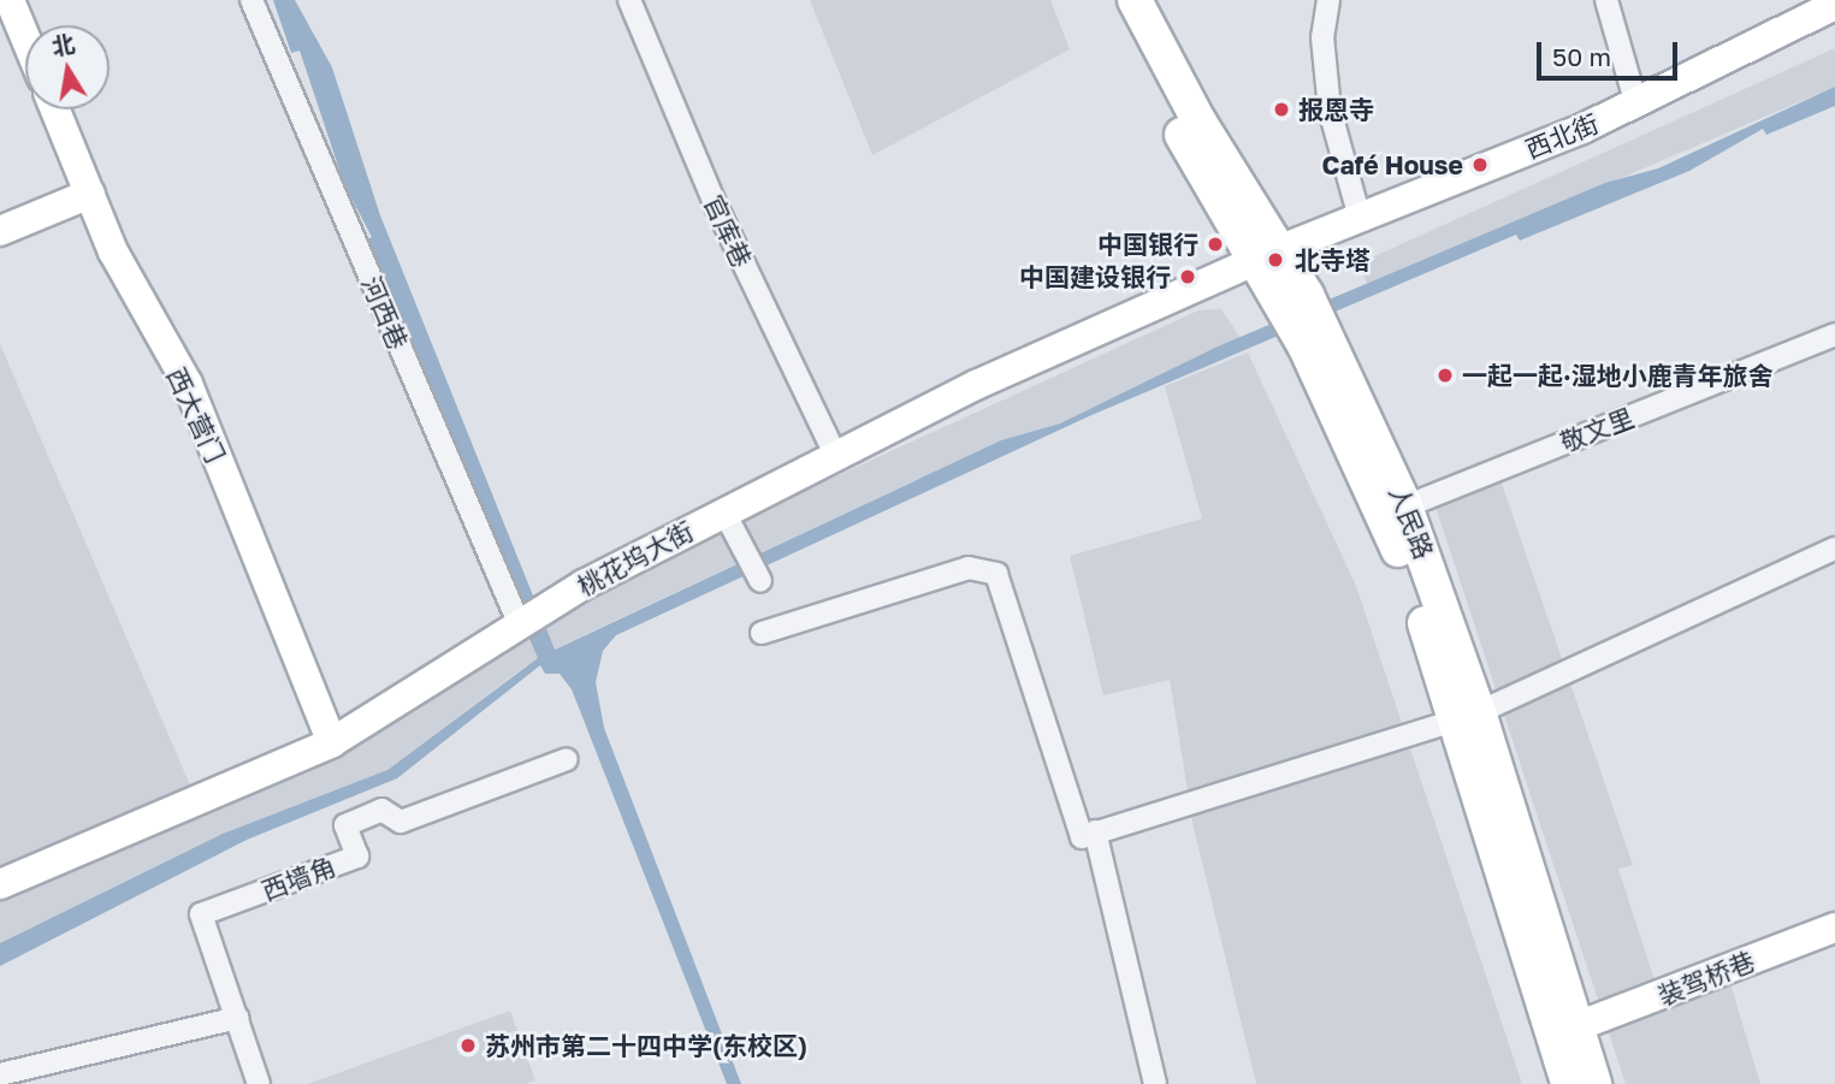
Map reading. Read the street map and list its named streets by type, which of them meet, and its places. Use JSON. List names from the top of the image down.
{
  "streets": {
    "main road": [
      "西北街",
      "西大营门",
      "人民路",
      "桃花坞大街",
      "装驾桥巷"
    ],
    "street": [
      "官库巷",
      "河西巷",
      "敬文里",
      "西墙角"
    ]
  },
  "crossings": [
    ["西北街", "人民路"],
    ["西北街", "桃花坞大街"],
    ["官库巷", "桃花坞大街"],
    ["河西巷", "桃花坞大街"],
    ["西大营门", "桃花坞大街"],
    ["敬文里", "人民路"],
    ["人民路", "桃花坞大街"],
    ["人民路", "装驾桥巷"]
  ],
  "places": [
    "报恩寺",
    "Café House",
    "中国银行",
    "北寺塔",
    "中国建设银行",
    "一起一起·湿地小鹿青年旅舍",
    "苏州市第二十四中学(东校区)"
  ],
  "scale_bar": "50 m",
  "north": "top"
}
